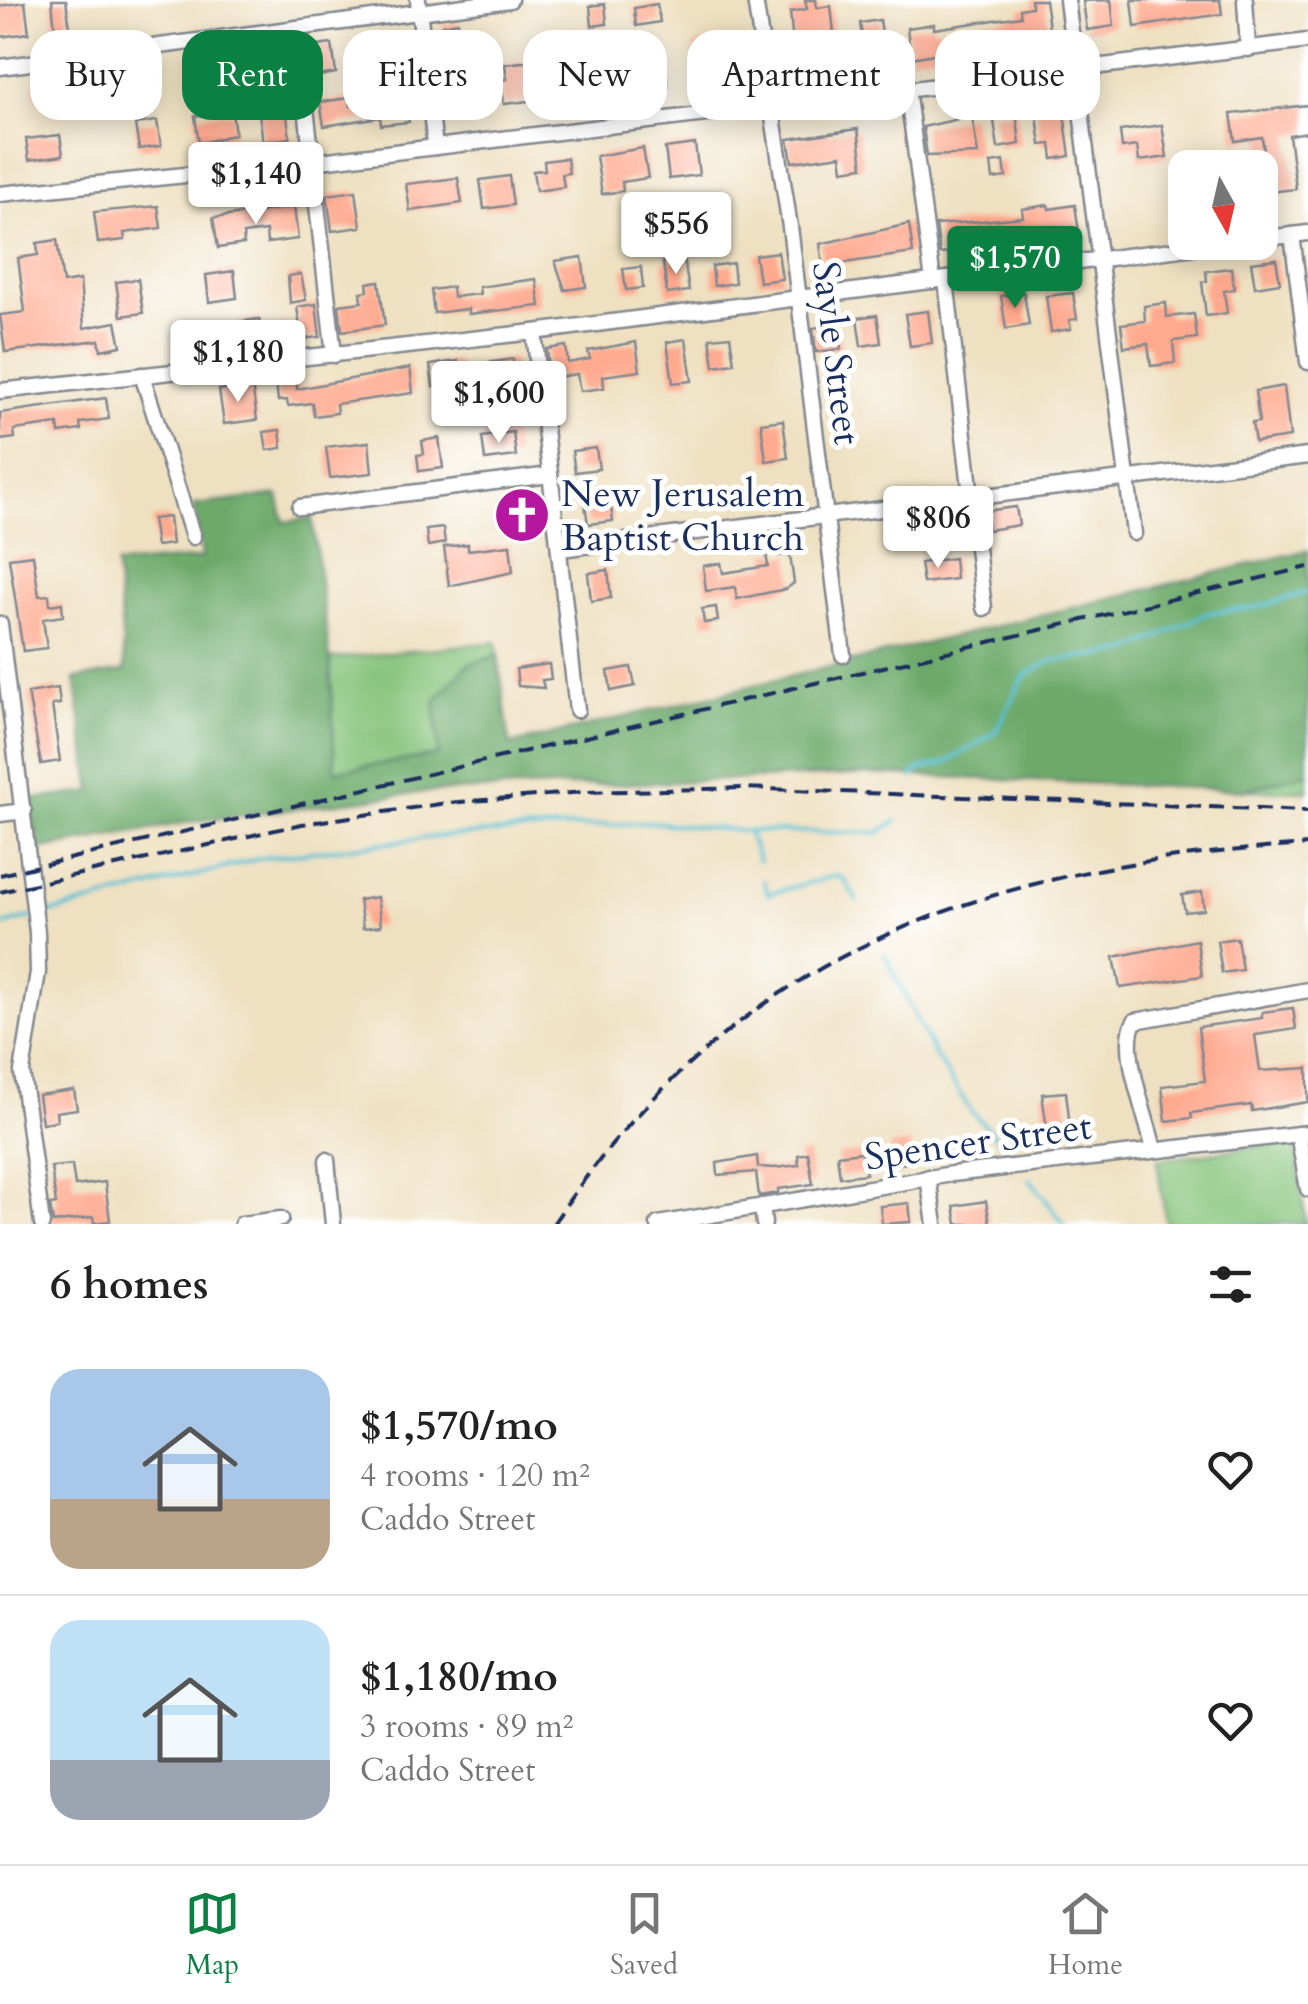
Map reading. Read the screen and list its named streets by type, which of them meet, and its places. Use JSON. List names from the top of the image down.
{
  "streets": {
    "street": ["Sayle Street", "Spencer Street"]
  },
  "places": {
    "church": ["New Jerusalem Baptist Church"]
  },
  "north": "bottom",
  "page": {
    "chip": [
      "Buy",
      "Rent",
      "Filters",
      "New",
      "Apartment",
      "House"
    ],
    "price": [
      "$1,140",
      "$556",
      "$1,570",
      "$1,180",
      "$1,600",
      "$806"
    ],
    "heading": "6 homes",
    "list": [
      {
        "name": "$1,570/mo",
        "note": "4 rooms · 120 m² · Caddo Street"
      },
      {
        "name": "$1,180/mo",
        "note": "3 rooms · 89 m² · Caddo Street"
      }
    ],
    "tabs": ["Map", "Saved", "Home"]
  }
}
